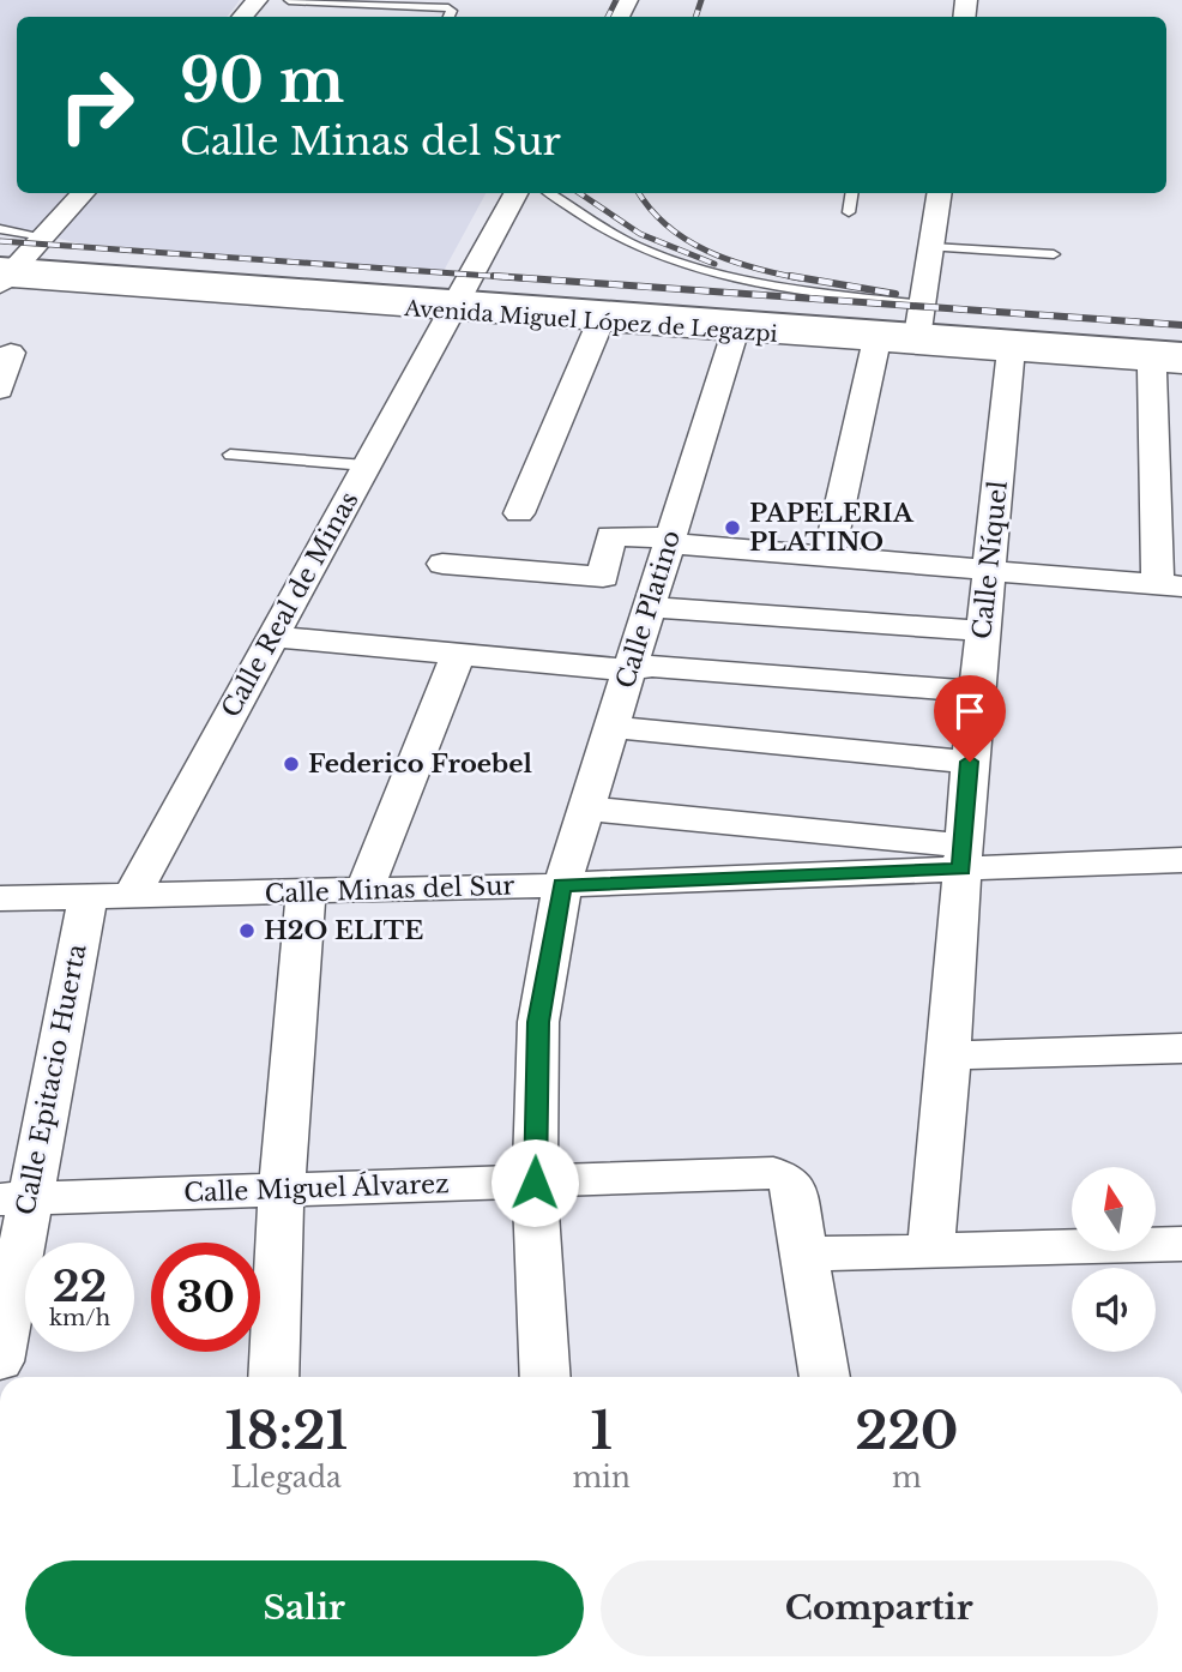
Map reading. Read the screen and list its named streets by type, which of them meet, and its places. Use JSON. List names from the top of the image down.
{
  "streets": {
    "main road": ["Avenida Miguel López de Legazpi"],
    "street": [
      "Calle Níquel",
      "Calle Real de Minas",
      "Calle Platino",
      "Calle Minas del Sur",
      "Calle Epitacio Huerta",
      "Calle Miguel Álvarez"
    ]
  },
  "crossings": [
    ["Avenida Miguel López de Legazpi", "Calle Níquel"],
    ["Avenida Miguel López de Legazpi", "Calle Real de Minas"],
    ["Avenida Miguel López de Legazpi", "Calle Platino"],
    ["Calle Níquel", "Calle Minas del Sur"],
    ["Calle Real de Minas", "Calle Minas del Sur"],
    ["Calle Platino", "Calle Minas del Sur"],
    ["Calle Platino", "Calle Miguel Álvarez"],
    ["Calle Minas del Sur", "Calle Epitacio Huerta"],
    ["Calle Epitacio Huerta", "Calle Miguel Álvarez"]
  ],
  "places": ["PAPELERIA PLATINO", "Federico Froebel", "H2O ELITE"],
  "north": "top",
  "page": {
    "turn": ["90 m", "Calle Minas del Sur"],
    "speed": "22 km/h",
    "limit": "30",
    "eta": [
      "18:21",
      "Llegada",
      "1",
      "min",
      "220",
      "m"
    ],
    "buttons": ["Salir", "Compartir"]
  }
}
